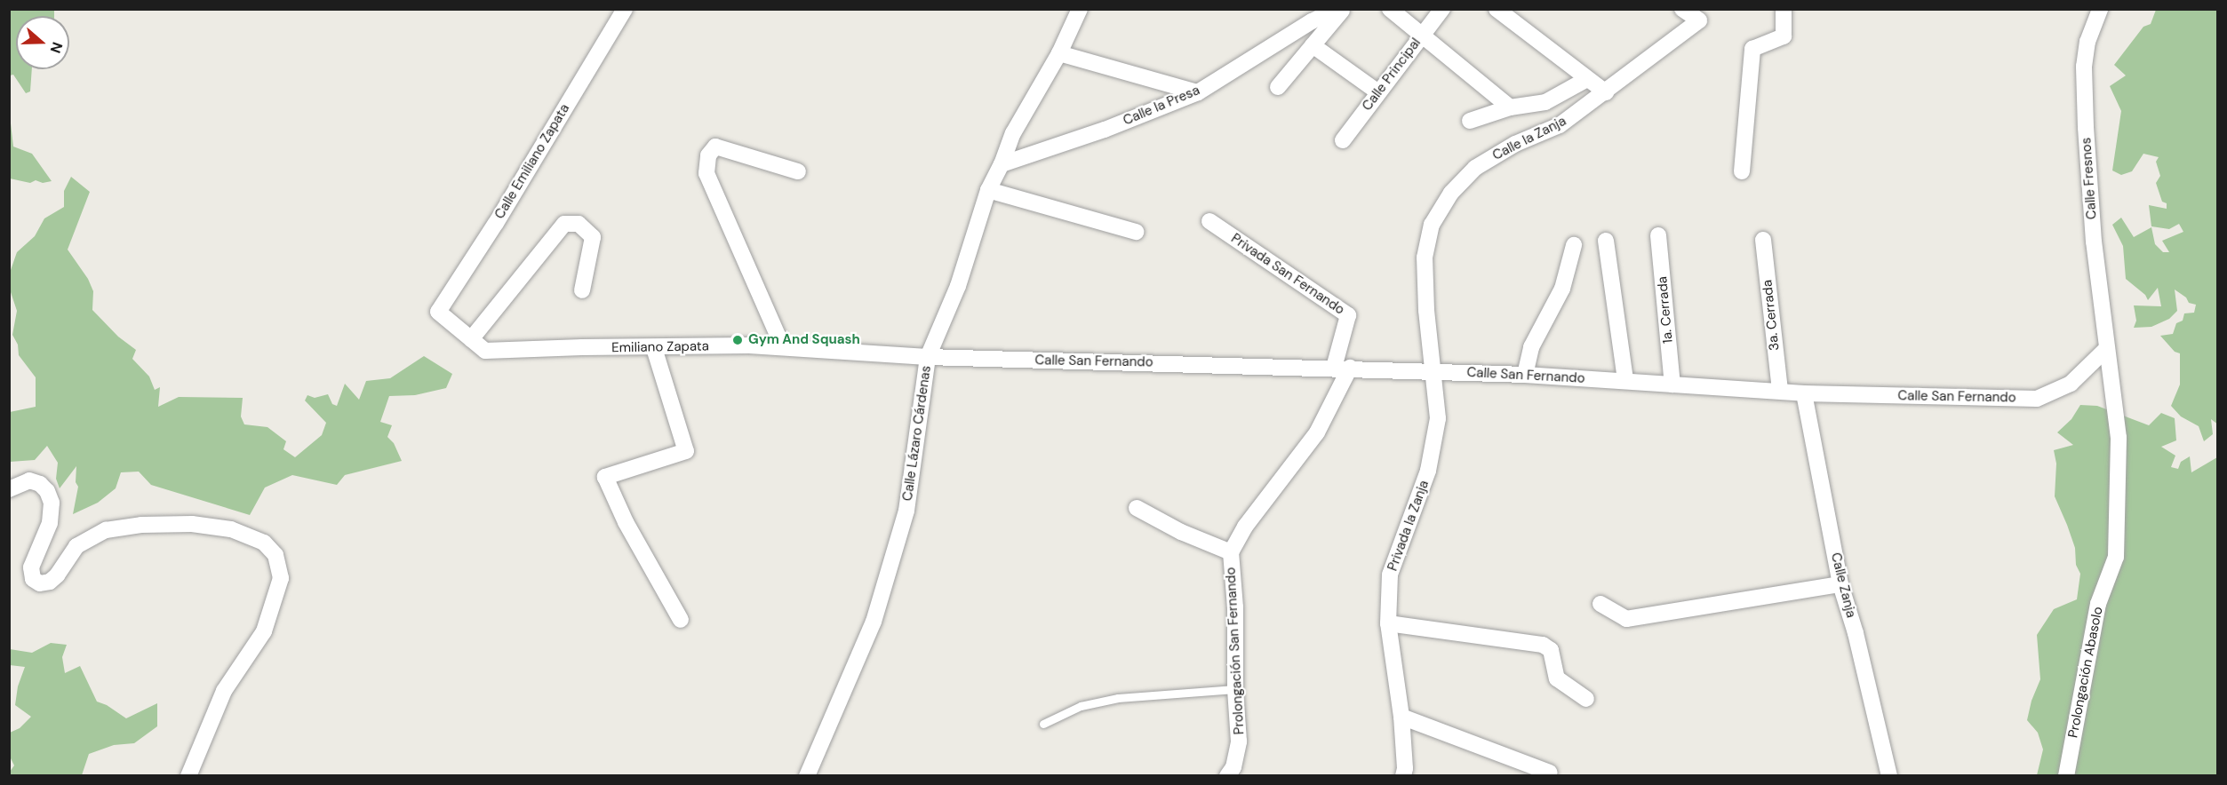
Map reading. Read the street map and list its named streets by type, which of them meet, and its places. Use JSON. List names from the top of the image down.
{
  "streets": {
    "street": [
      "Calle Principal",
      "Calle la Presa",
      "Calle la Zanja",
      "Calle Emiliano Zapata",
      "Calle Fresnos",
      "Privada San Fernando",
      "1a. Cerrada",
      "3a. Cerrada",
      "Emiliano Zapata",
      "Calle San Fernando",
      "Calle Lázaro Cárdenas",
      "Privada la Zanja",
      "Calle Zanja",
      "Prolongación San Fernando",
      "Prolongación Abasolo"
    ]
  },
  "crossings": [
    ["Calle la Presa", "Calle Lázaro Cárdenas"],
    ["Calle la Zanja", "Calle San Fernando"],
    ["Calle la Zanja", "Privada la Zanja"],
    ["Calle Emiliano Zapata", "Emiliano Zapata"],
    ["Calle Fresnos", "Calle San Fernando"],
    ["Calle Fresnos", "Prolongación Abasolo"],
    ["Privada San Fernando", "Calle San Fernando"],
    ["Privada San Fernando", "Prolongación San Fernando"],
    ["1a. Cerrada", "Calle San Fernando"],
    ["3a. Cerrada", "Calle San Fernando"],
    ["Emiliano Zapata", "Calle San Fernando"],
    ["Emiliano Zapata", "Calle Lázaro Cárdenas"],
    ["Calle San Fernando", "Calle Lázaro Cárdenas"],
    ["Calle San Fernando", "Privada la Zanja"],
    ["Calle San Fernando", "Calle Zanja"],
    ["Calle San Fernando", "Prolongación San Fernando"],
    ["Calle San Fernando", "Prolongación Abasolo"]
  ],
  "places": ["Gym And Squash"],
  "north": "right"
}
